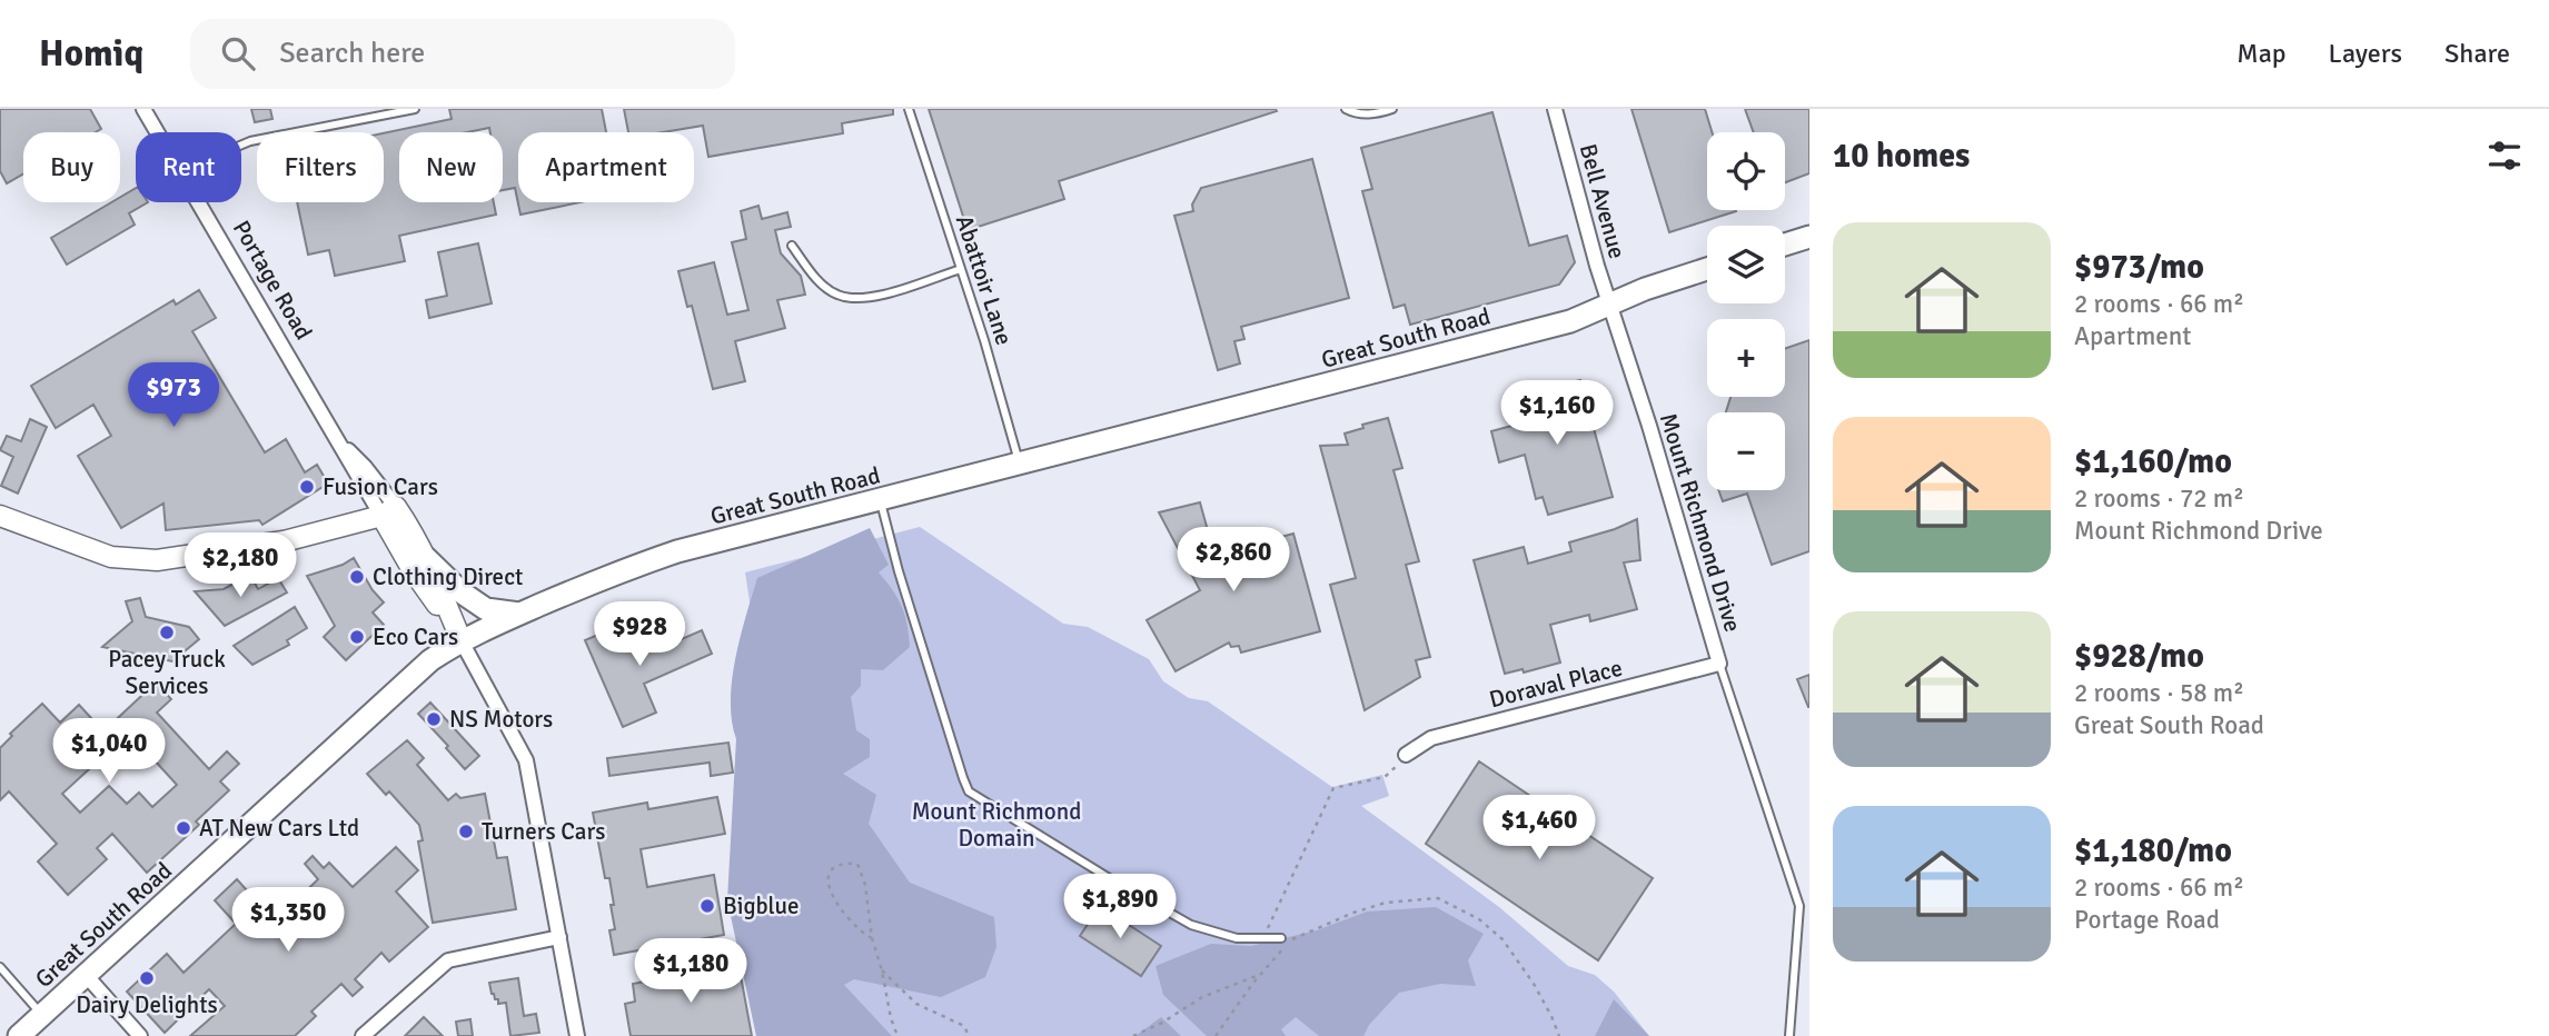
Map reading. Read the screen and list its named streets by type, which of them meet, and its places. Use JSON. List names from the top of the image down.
{
  "streets": {
    "main road": ["Portage Road", "Great South Road"],
    "street": ["Bell Avenue", "Mount Richmond Drive", "Doraval Place"],
    "lane": ["Abattoir Lane"]
  },
  "crossings": [
    ["Bell Avenue", "Great South Road"],
    ["Bell Avenue", "Mount Richmond Drive"],
    ["Portage Road", "Great South Road"],
    ["Abattoir Lane", "Great South Road"],
    ["Great South Road", "Mount Richmond Drive"],
    ["Mount Richmond Drive", "Doraval Place"]
  ],
  "parks": ["Mount Richmond Domain"],
  "places": [
    "Fusion Cars",
    "Clothing Direct",
    "Pacey Truck Services",
    "Eco Cars",
    "NS Motors",
    "AT New Cars Ltd",
    "Turners Cars",
    "Bigblue",
    "Dairy Delights"
  ],
  "page": {
    "header": "Homiq",
    "search": "Search here",
    "nav": ["Map", "Layers", "Share"],
    "heading": "10 homes",
    "map_buttons": ["+", "−"],
    "chip": [
      "Buy",
      "Rent",
      "Filters",
      "New",
      "Apartment"
    ],
    "list": [
      {
        "name": "$973/mo",
        "note": "2 rooms · 66 m² · Apartment"
      },
      {
        "name": "$1,160/mo",
        "note": "2 rooms · 72 m² · Mount Richmond Drive"
      },
      {
        "name": "$928/mo",
        "note": "2 rooms · 58 m² · Great South Road"
      },
      {
        "name": "$1,180/mo",
        "note": "2 rooms · 66 m² · Portage Road"
      }
    ],
    "price": [
      "$973",
      "$1,160",
      "$2,860",
      "$2,180",
      "$928",
      "$1,040",
      "$1,460",
      "$1,890",
      "$1,350",
      "$1,180"
    ]
  }
}
